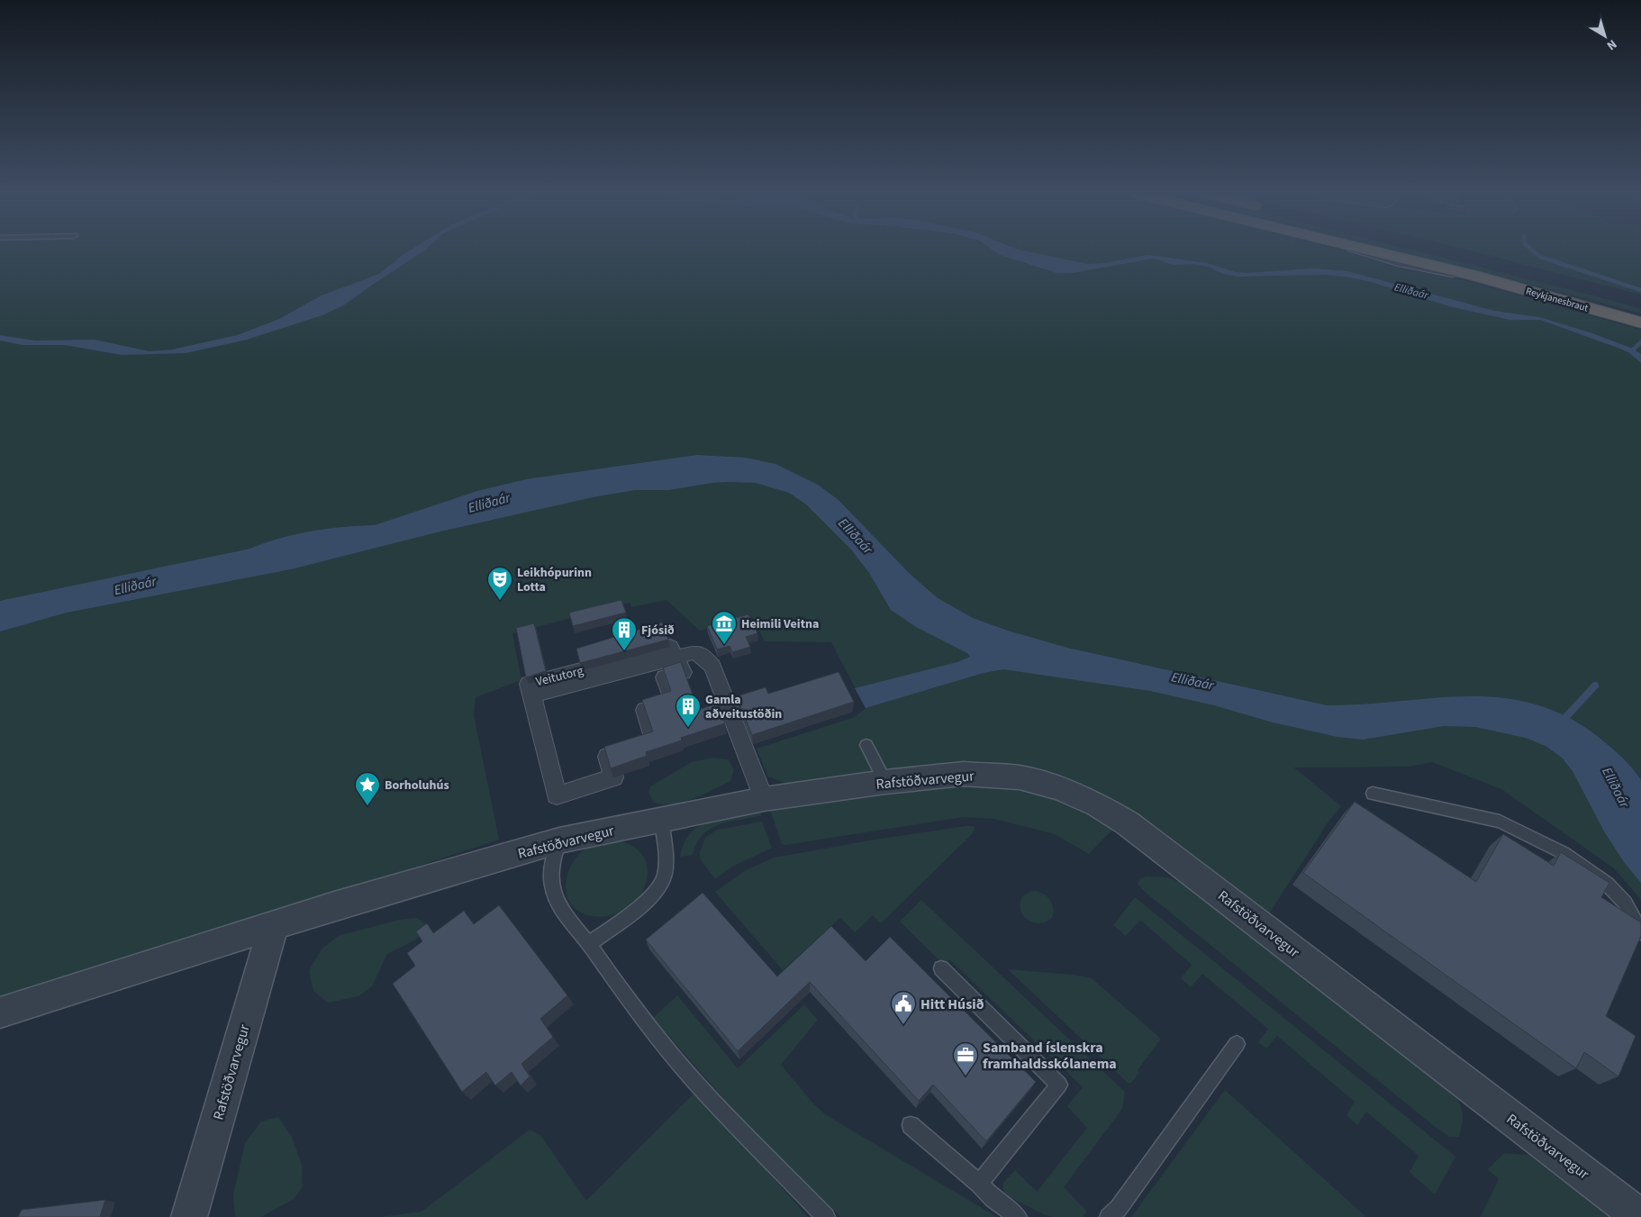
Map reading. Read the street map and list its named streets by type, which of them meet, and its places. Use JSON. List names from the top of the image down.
{
  "streets": {
    "highway": ["Reykjanesbraut"],
    "street": ["Veitutorg", "Rafstöðvarvegur"]
  },
  "water": ["Elliðaár"],
  "places": {
    "theatre": ["Leikhópurinn Lotta"],
    "museum": ["Heimili Veitna"],
    "building": ["Fjósið", "Gamla aðveitustöðin"],
    "place": ["Borholuhús"],
    "public building": ["Hitt Húsið"],
    "office": ["Samband íslenskra framhaldsskólanema"]
  },
  "north": "bottom right"
}
